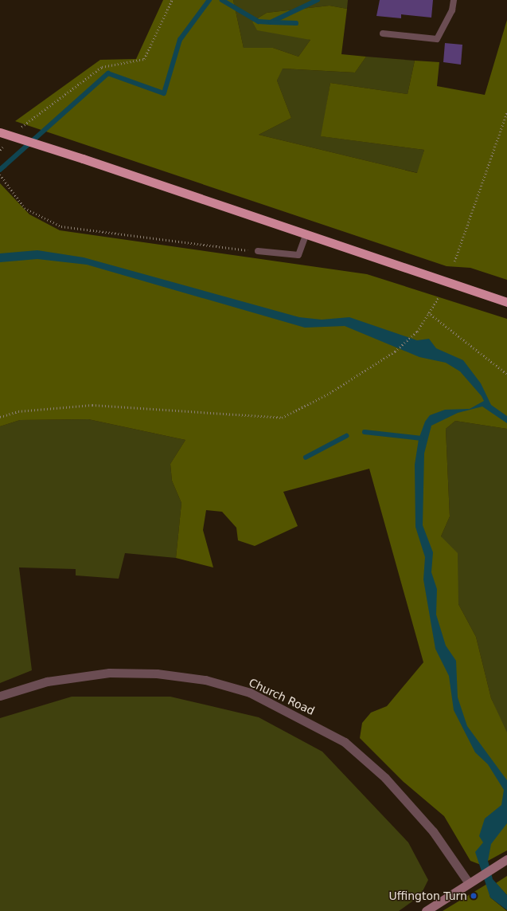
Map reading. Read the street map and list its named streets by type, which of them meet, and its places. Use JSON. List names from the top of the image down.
{
  "streets": {
    "street": ["Church Road"]
  },
  "places": ["Uffington Turn"]
}
